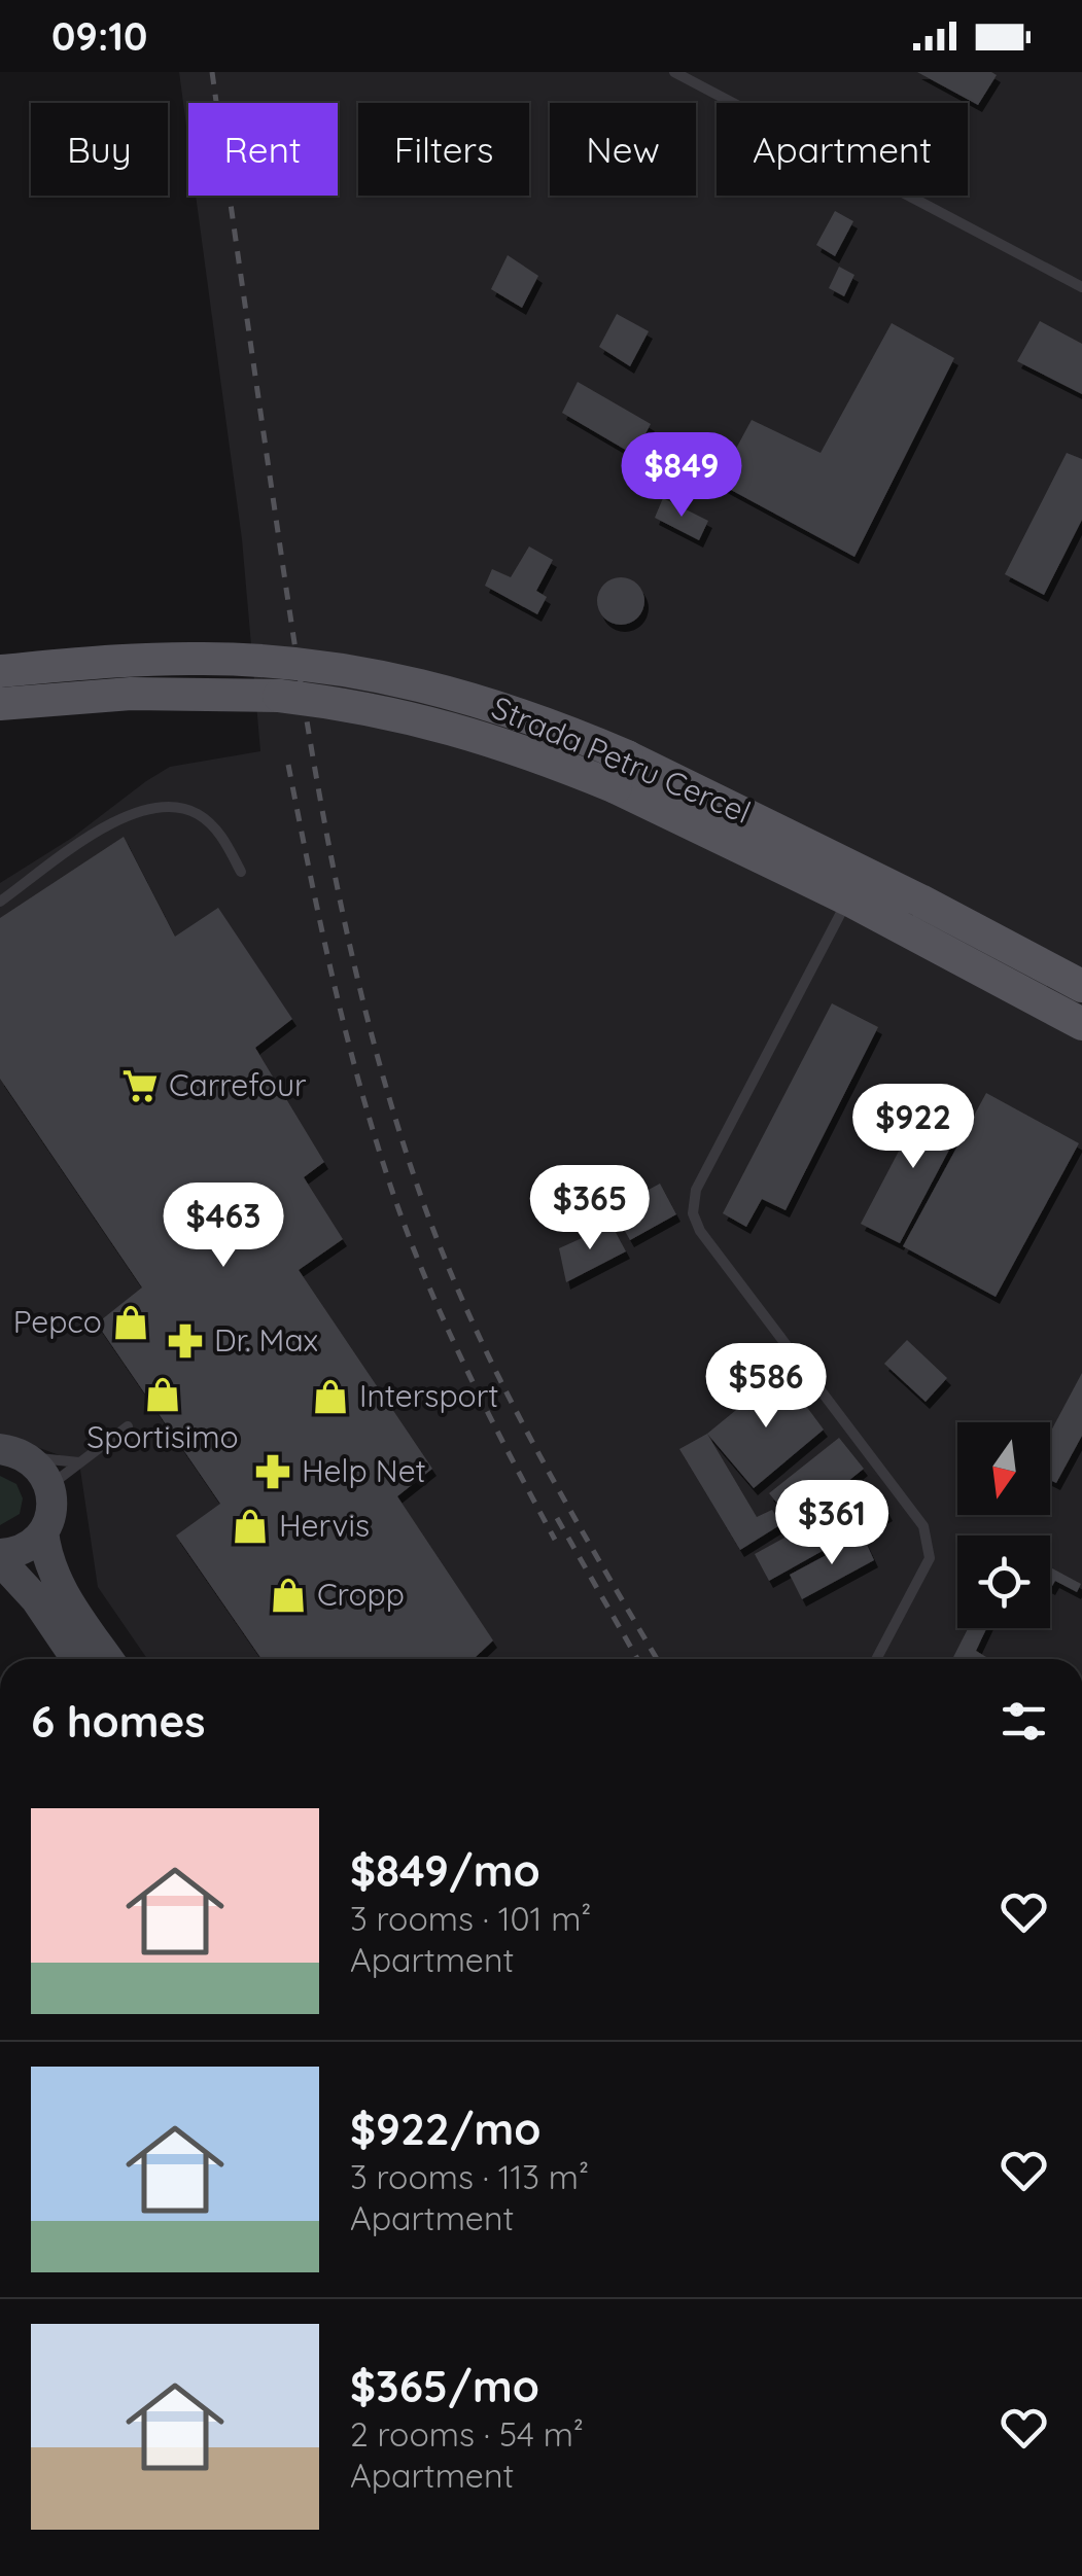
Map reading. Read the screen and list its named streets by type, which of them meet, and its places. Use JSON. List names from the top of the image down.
{
  "streets": {
    "main road": ["Strada Petru Cercel"]
  },
  "places": {
    "supermarket": ["Carrefour"],
    "shop": [
      "Pepco",
      "Sportisimo",
      "Intersport",
      "Hervis",
      "Cropp"
    ],
    "pharmacy": ["Dr. Max", "Help Net"]
  },
  "north": "bottom",
  "page": {
    "status": "09:10",
    "chip": [
      "Buy",
      "Rent",
      "Filters",
      "New",
      "Apartment"
    ],
    "price": [
      "$849",
      "$922",
      "$365",
      "$463",
      "$586",
      "$361"
    ],
    "heading": "6 homes",
    "list": [
      {
        "name": "$849/mo",
        "note": "3 rooms · 101 m² · Apartment"
      },
      {
        "name": "$922/mo",
        "note": "3 rooms · 113 m² · Apartment"
      },
      {
        "name": "$365/mo",
        "note": "2 rooms · 54 m² · Apartment"
      }
    ]
  }
}
